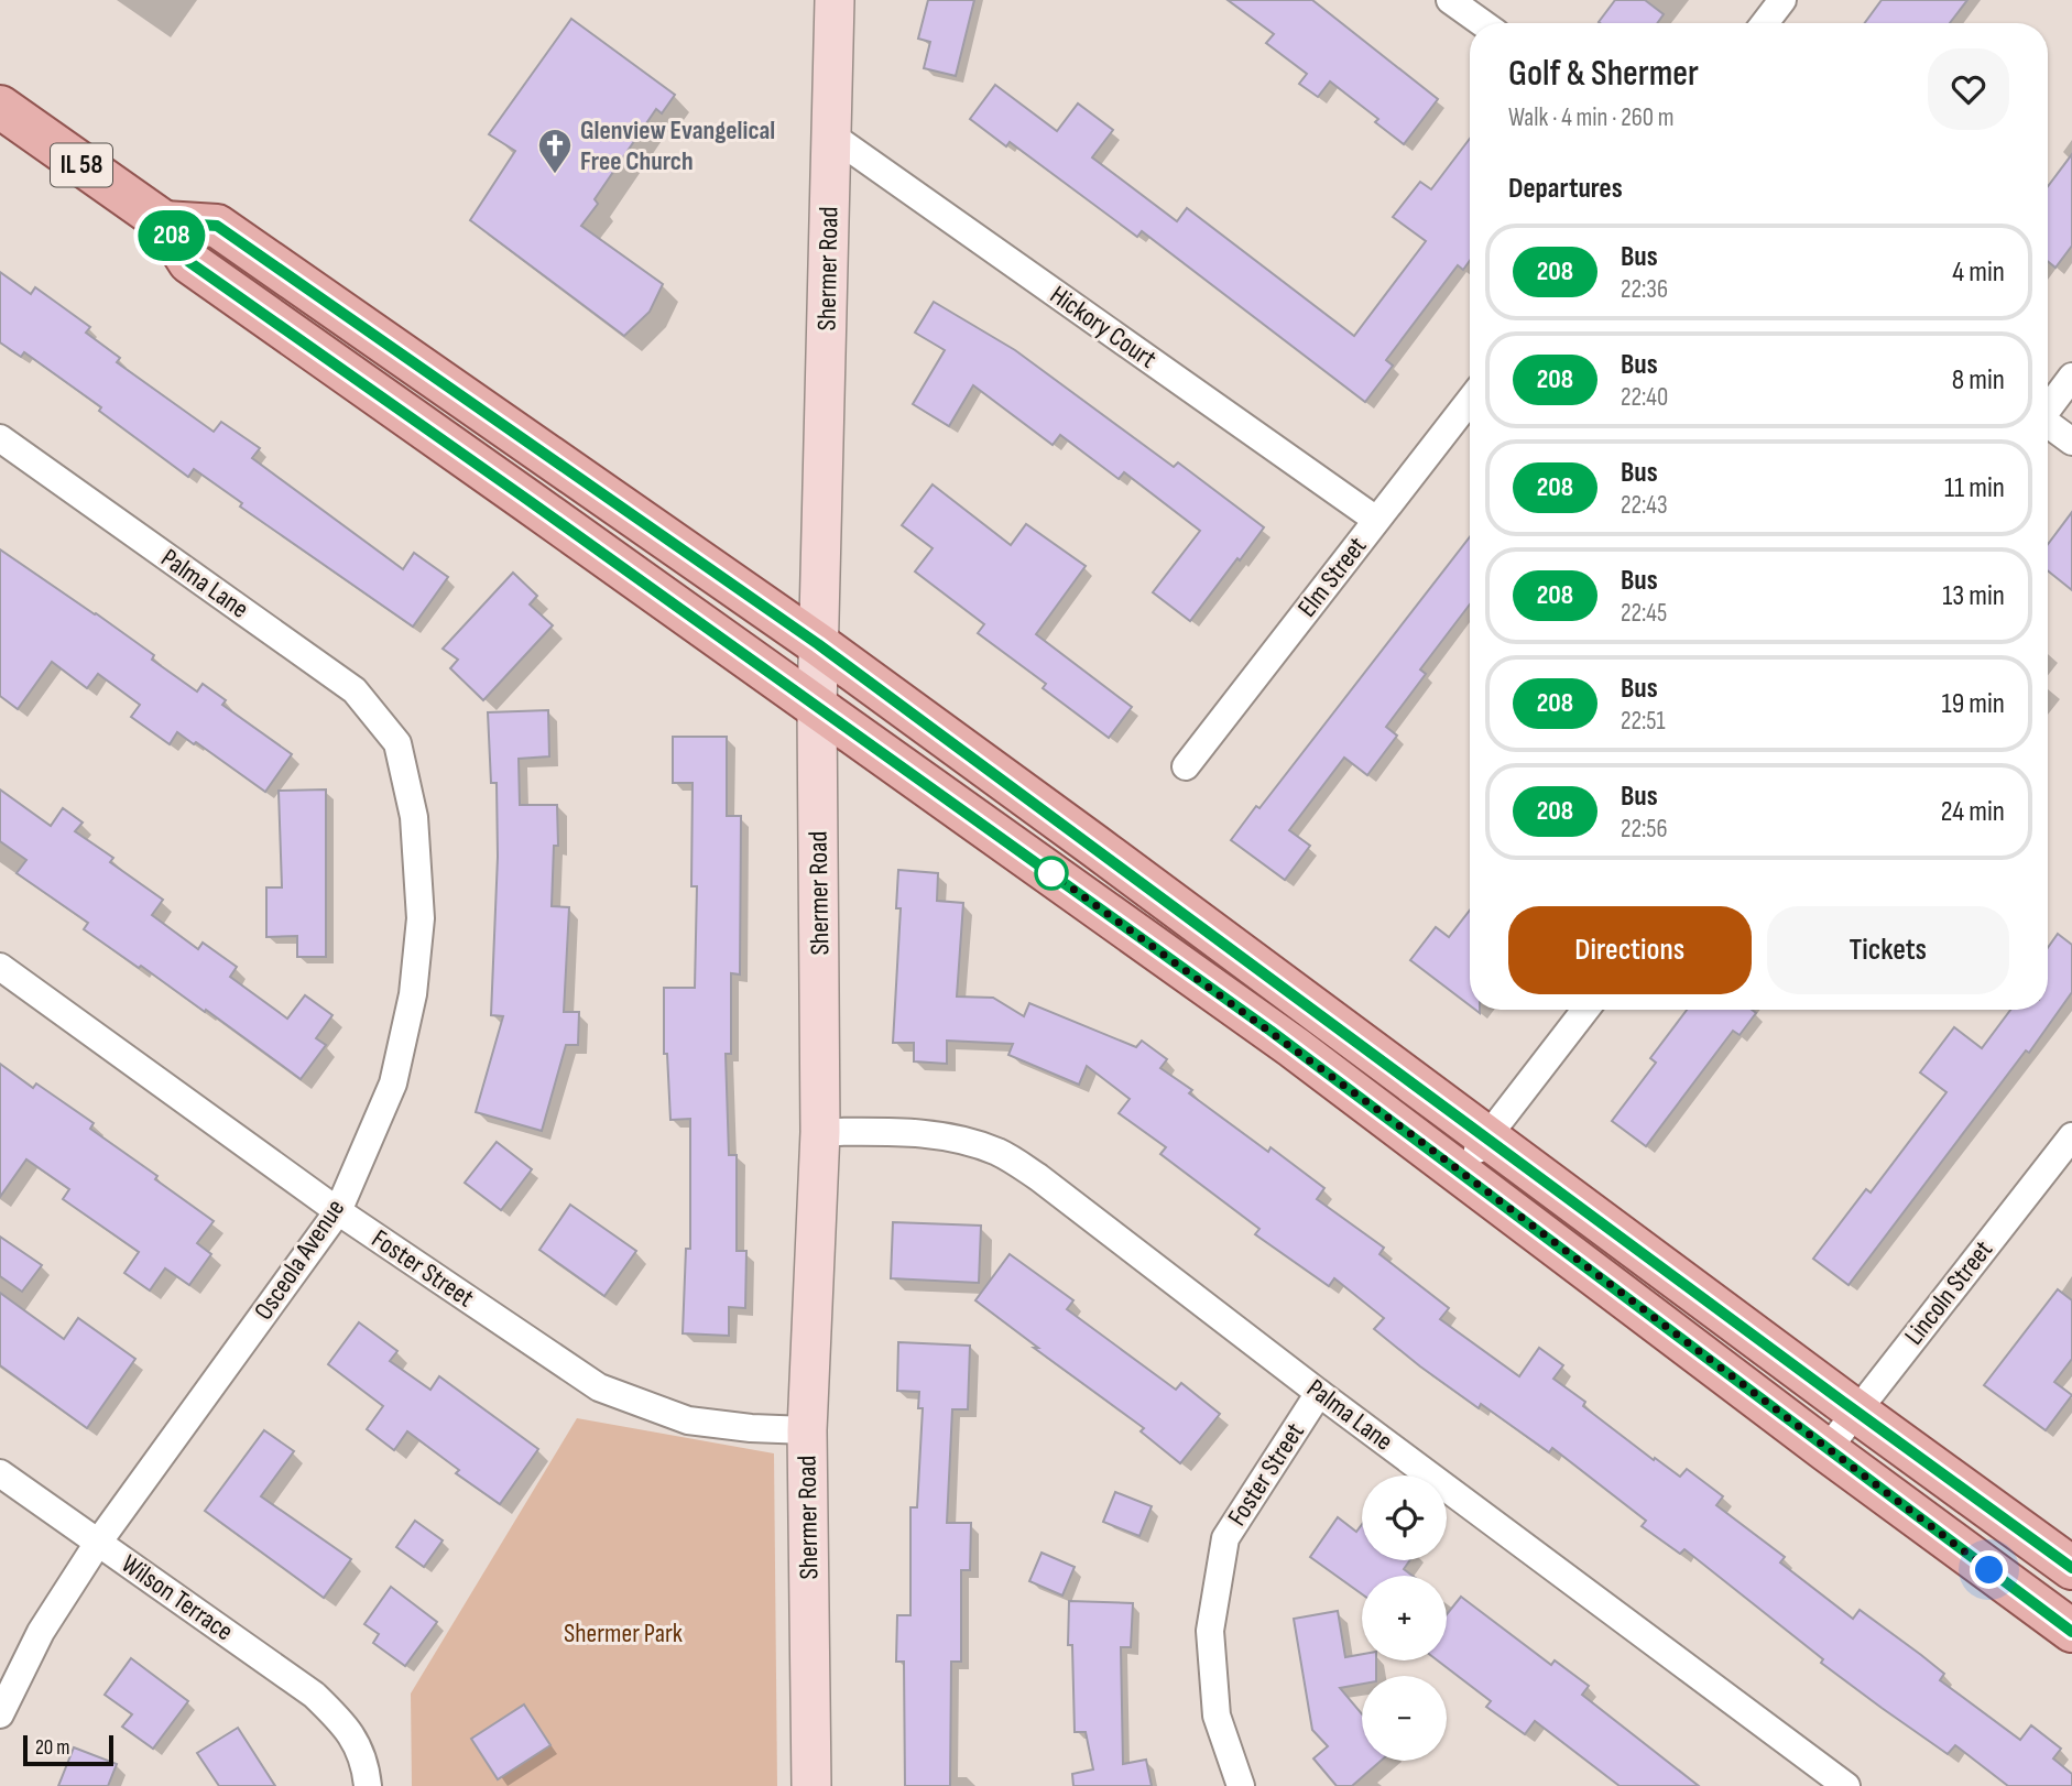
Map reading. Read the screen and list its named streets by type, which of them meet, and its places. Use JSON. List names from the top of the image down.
{
  "streets": {
    "main road": ["IL 58", "Shermer Road"],
    "street": [
      "Hickory Court",
      "Elm Street",
      "Palma Lane",
      "Osceola Avenue",
      "Foster Street",
      "Lincoln Street",
      "Wilson Terrace"
    ]
  },
  "crossings": [
    ["IL 58", "Shermer Road"],
    ["IL 58", "Lincoln Street"],
    ["Shermer Road", "Hickory Court"],
    ["Shermer Road", "Palma Lane"],
    ["Shermer Road", "Foster Street"],
    ["Hickory Court", "Elm Street"],
    ["Palma Lane", "Osceola Avenue"],
    ["Palma Lane", "Foster Street"],
    ["Osceola Avenue", "Foster Street"],
    ["Osceola Avenue", "Wilson Terrace"]
  ],
  "parks": ["Shermer Park"],
  "places": {
    "church": ["Glenview Evangelical Free Church"]
  },
  "lines": ["bus line 208"],
  "scale_bar": "20 m",
  "page": {
    "on_map": "208",
    "heading": [
      ["Golf & Shermer", "Walk · 4 min · 260 m"],
      "Departures"
    ],
    "list": [
      {
        "mark": "208",
        "name": "Bus",
        "note": "22:36",
        "value": "4 min"
      },
      {
        "mark": "208",
        "name": "Bus",
        "note": "22:40",
        "value": "8 min"
      },
      {
        "mark": "208",
        "name": "Bus",
        "note": "22:43",
        "value": "11 min"
      },
      {
        "mark": "208",
        "name": "Bus",
        "note": "22:45",
        "value": "13 min"
      },
      {
        "mark": "208",
        "name": "Bus",
        "note": "22:51",
        "value": "19 min"
      },
      {
        "mark": "208",
        "name": "Bus",
        "note": "22:56",
        "value": "24 min"
      }
    ],
    "buttons": ["Directions", "Tickets"],
    "map_buttons": ["+", "−"],
    "scale": "20 m"
  }
}
